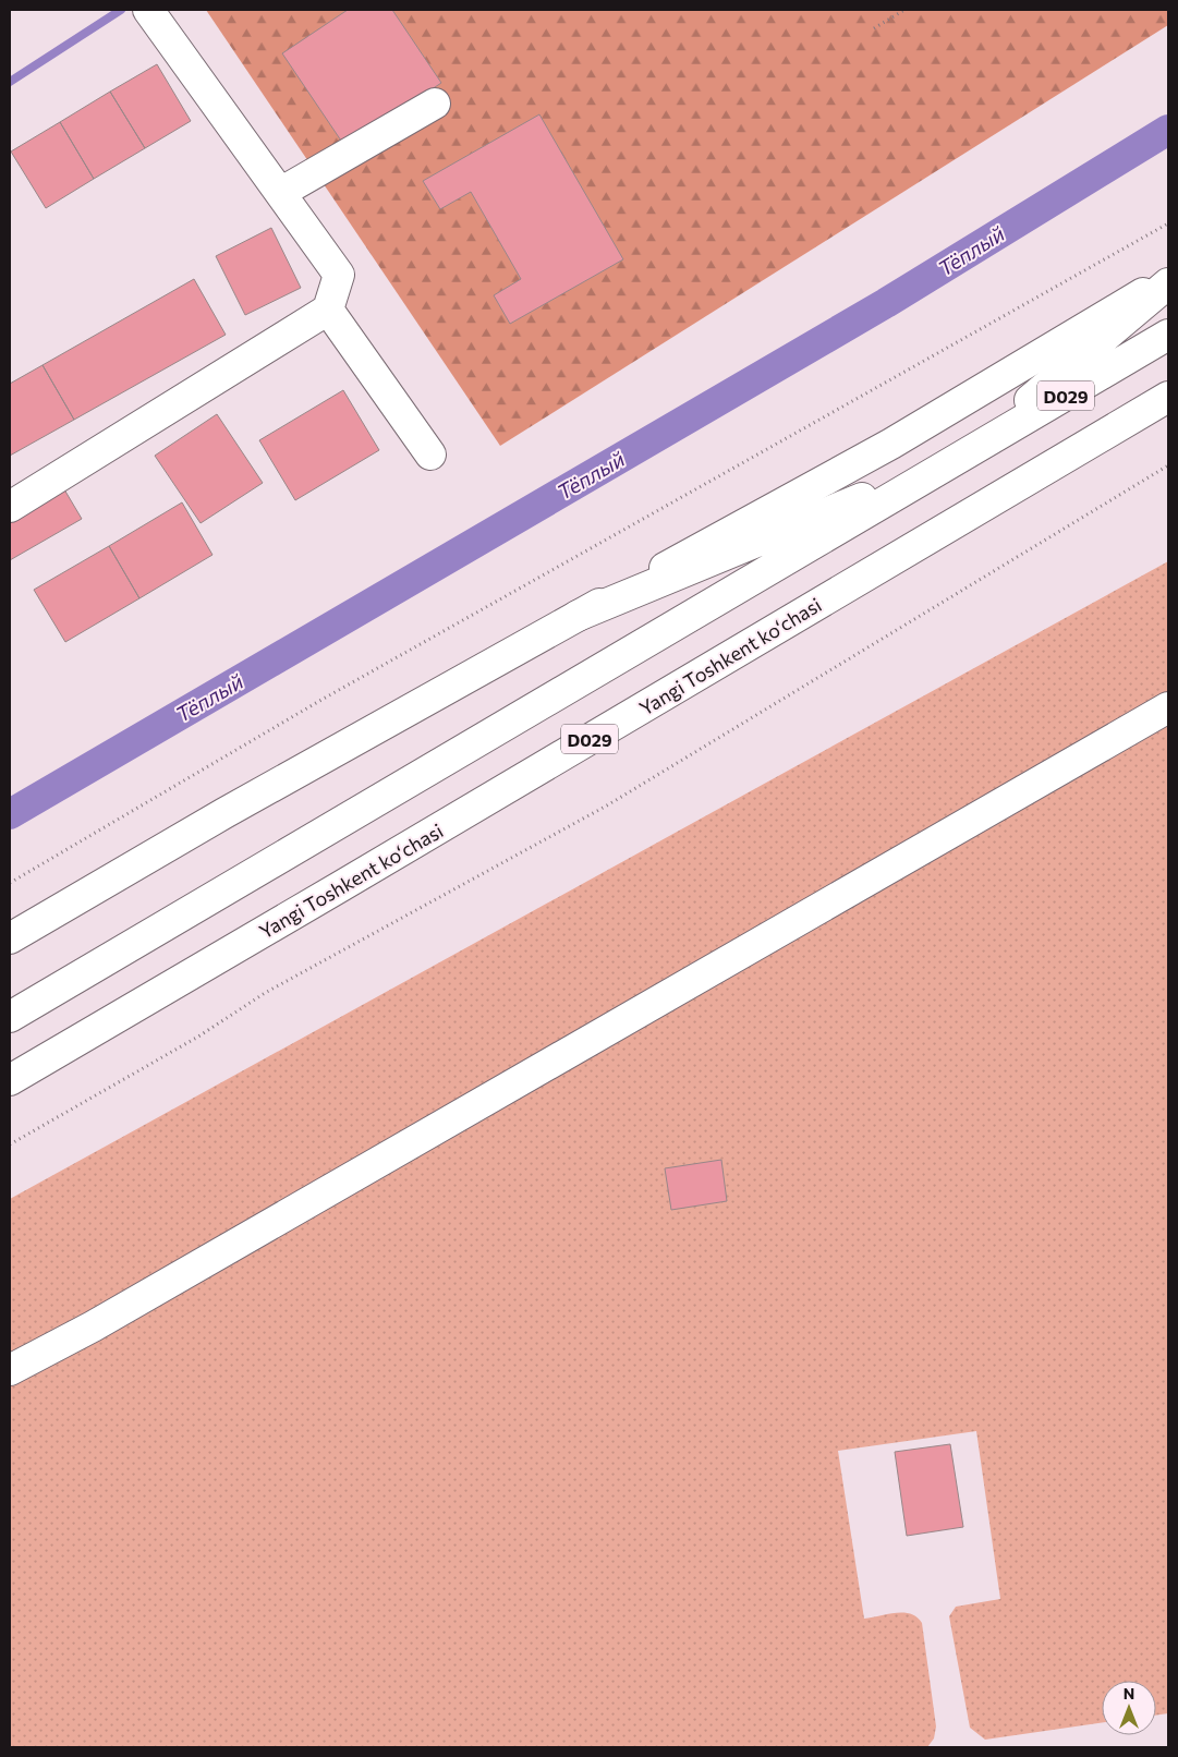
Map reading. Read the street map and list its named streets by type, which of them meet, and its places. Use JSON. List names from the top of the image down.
{
  "streets": {
    "main road": ["D029", "Yangi Toshkent ko‘chasi"]
  },
  "water": ["Тёплый"],
  "north": "top"
}
